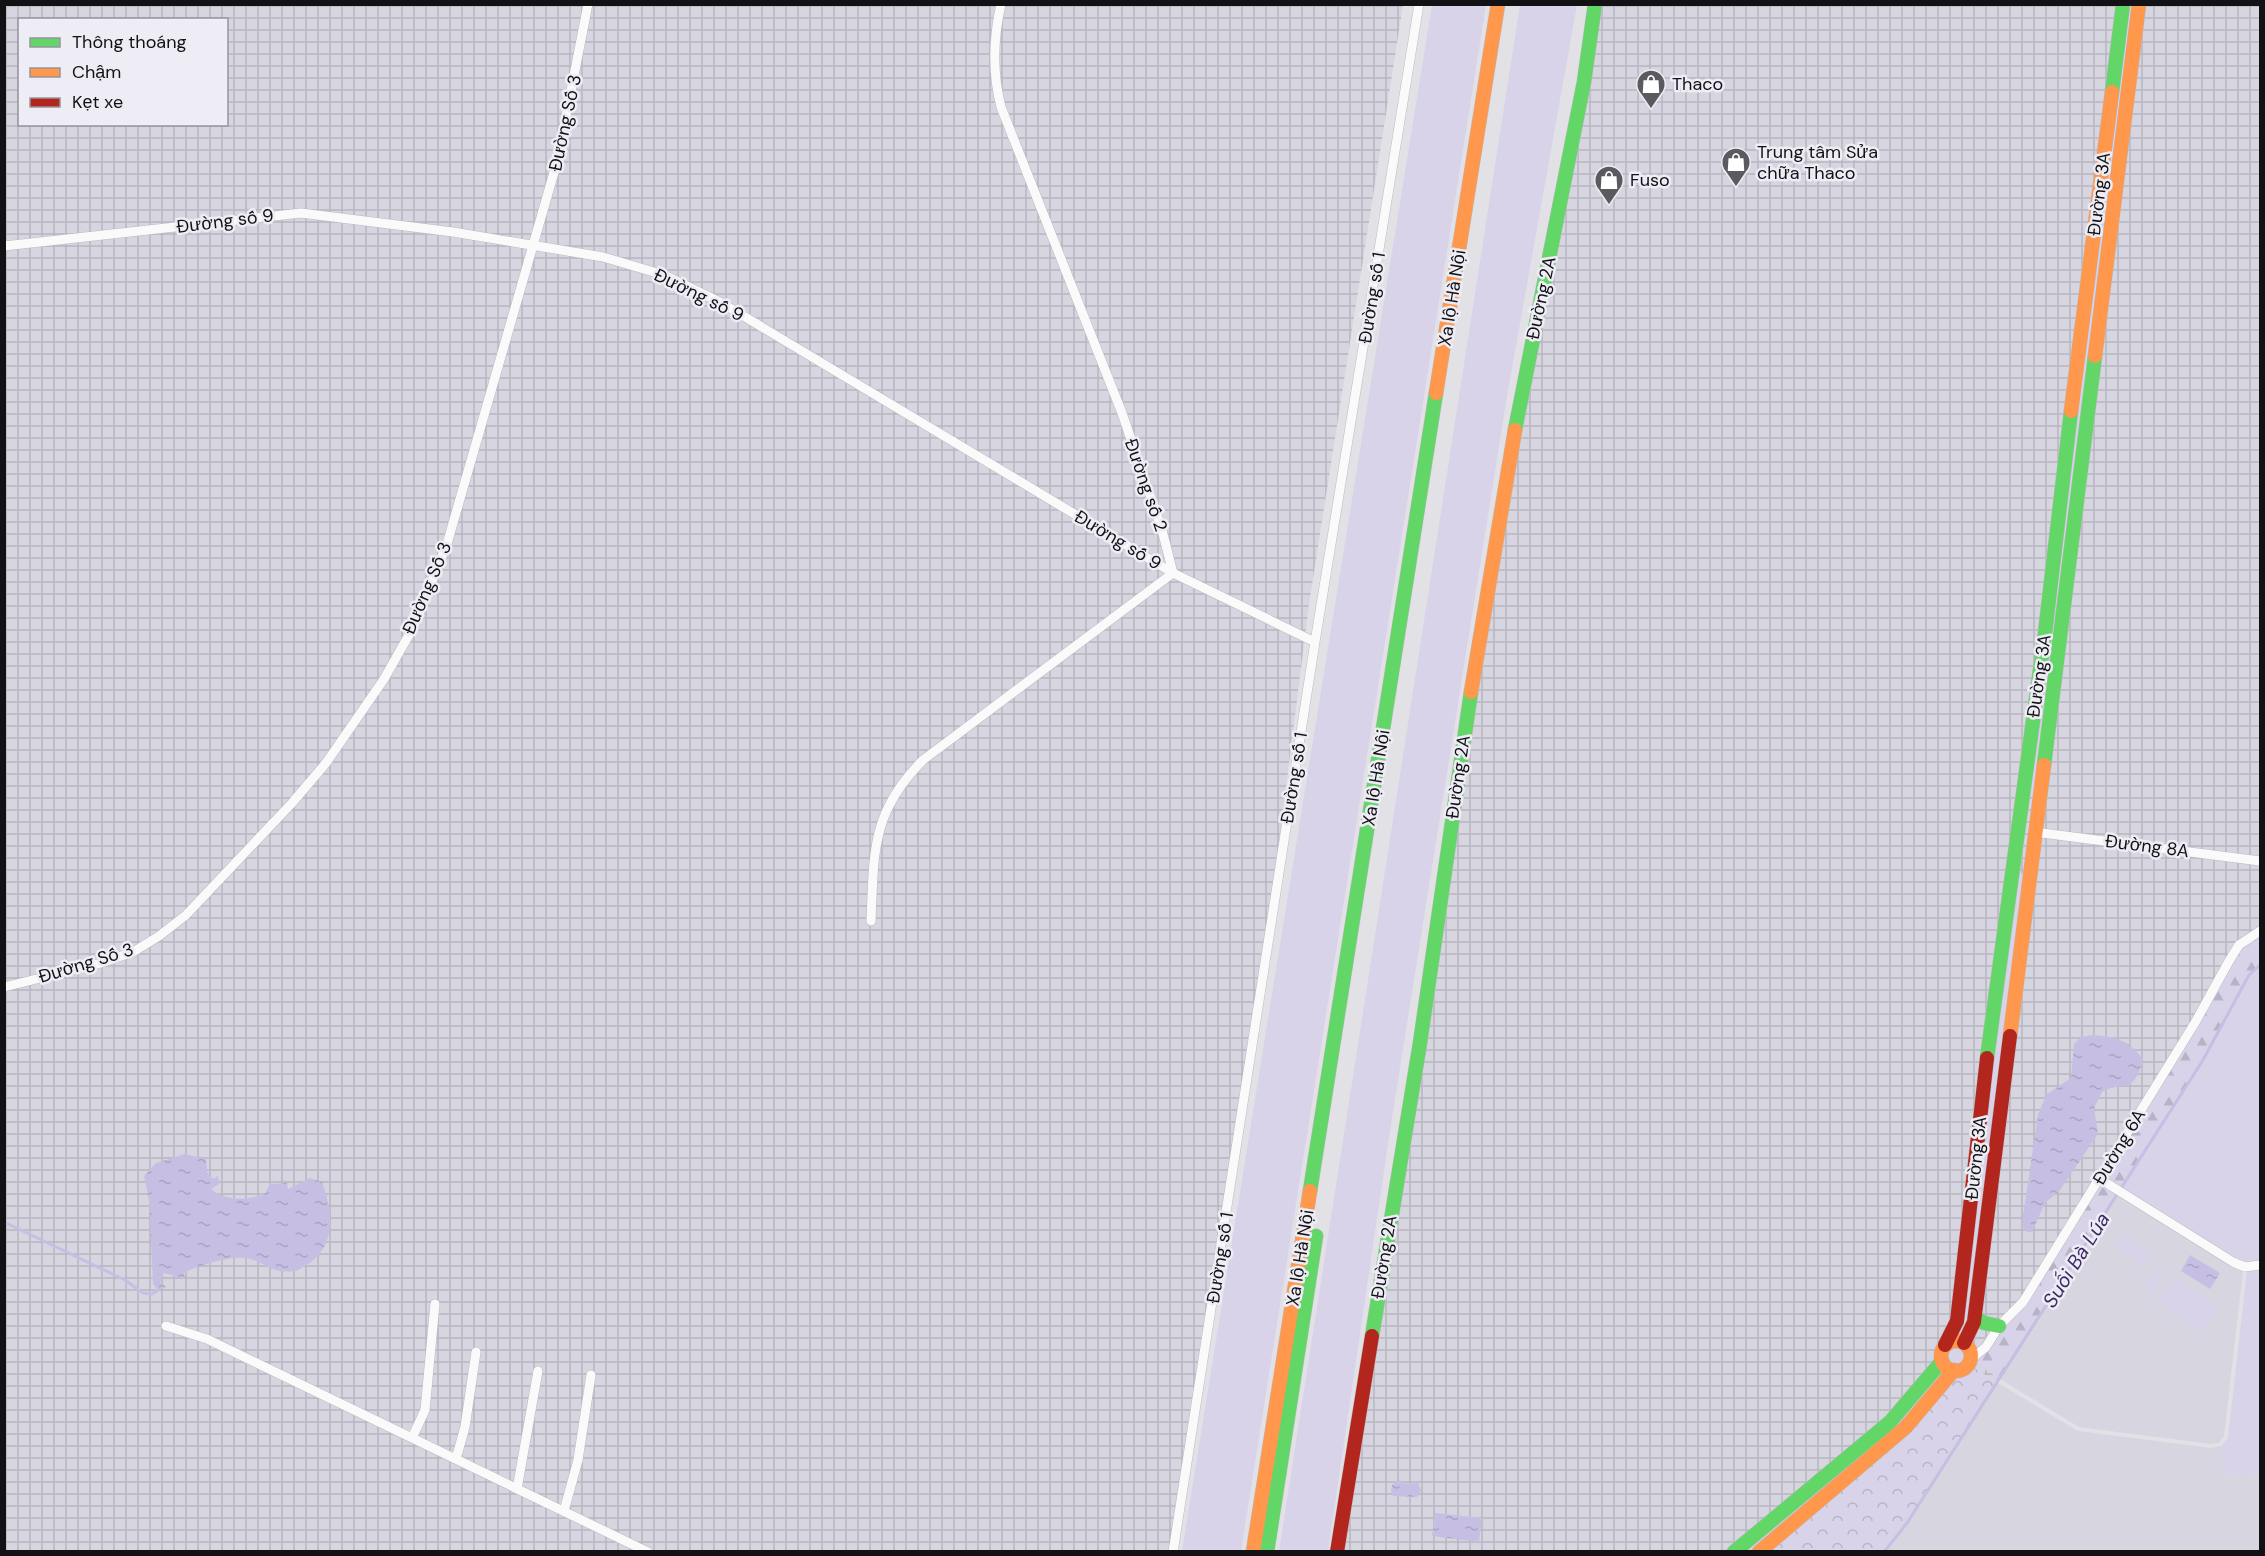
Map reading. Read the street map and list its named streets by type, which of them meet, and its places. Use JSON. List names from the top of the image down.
{
  "streets": {
    "main road": ["Đường 3A", "Xa lộ Hà Nội", "Đường 2A"],
    "street": [
      "Đường Số 3",
      "Đường số 9",
      "Đường số 1",
      "Đường số 2",
      "Đường 8A",
      "Đường 6A"
    ]
  },
  "crossings": [
    ["Đường Số 3", "Đường số 9"],
    ["Đường 3A", "Đường 8A"],
    ["Đường 3A", "Đường 6A"],
    ["Đường số 9", "Đường số 1"],
    ["Đường số 9", "Đường số 2"]
  ],
  "water": ["Suối Bà Lúa"],
  "places": {
    "shop": ["Thaco", "Trung tâm Sửa chữa Thaco", "Fuso"]
  },
  "legend": ["Thông thoáng", "Chậm", "Kẹt xe"]
}
